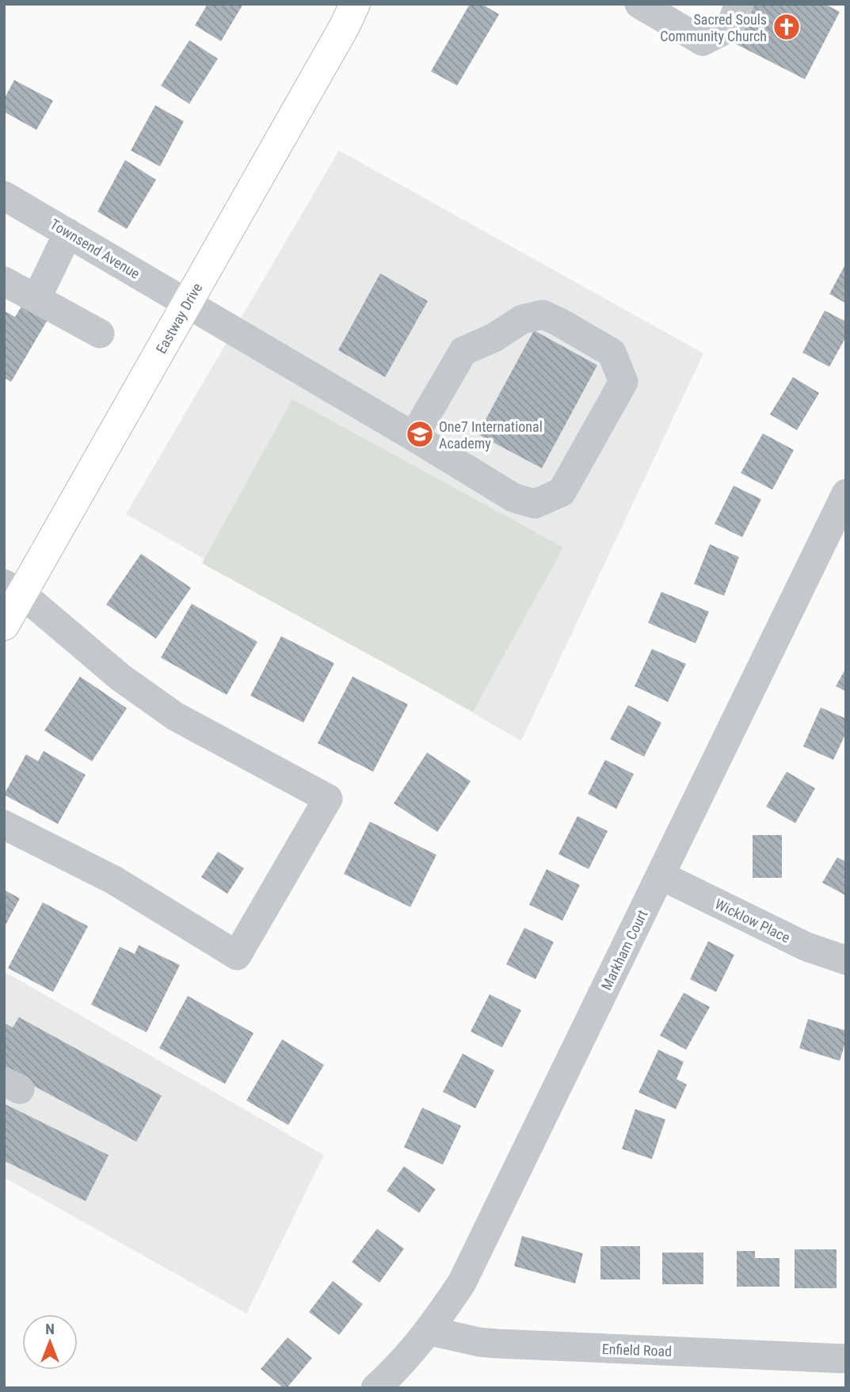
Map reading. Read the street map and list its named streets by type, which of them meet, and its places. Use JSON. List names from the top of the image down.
{
  "streets": {
    "main road": ["Eastway Drive"],
    "street": [
      "Townsend Avenue",
      "Wicklow Place",
      "Markham Court",
      "Enfield Road"
    ]
  },
  "crossings": [
    ["Townsend Avenue", "Eastway Drive"],
    ["Wicklow Place", "Markham Court"],
    ["Markham Court", "Enfield Road"]
  ],
  "places": {
    "church": ["Sacred Souls Community Church"],
    "school or university": ["One7 International Academy"]
  },
  "north": "top"
}
